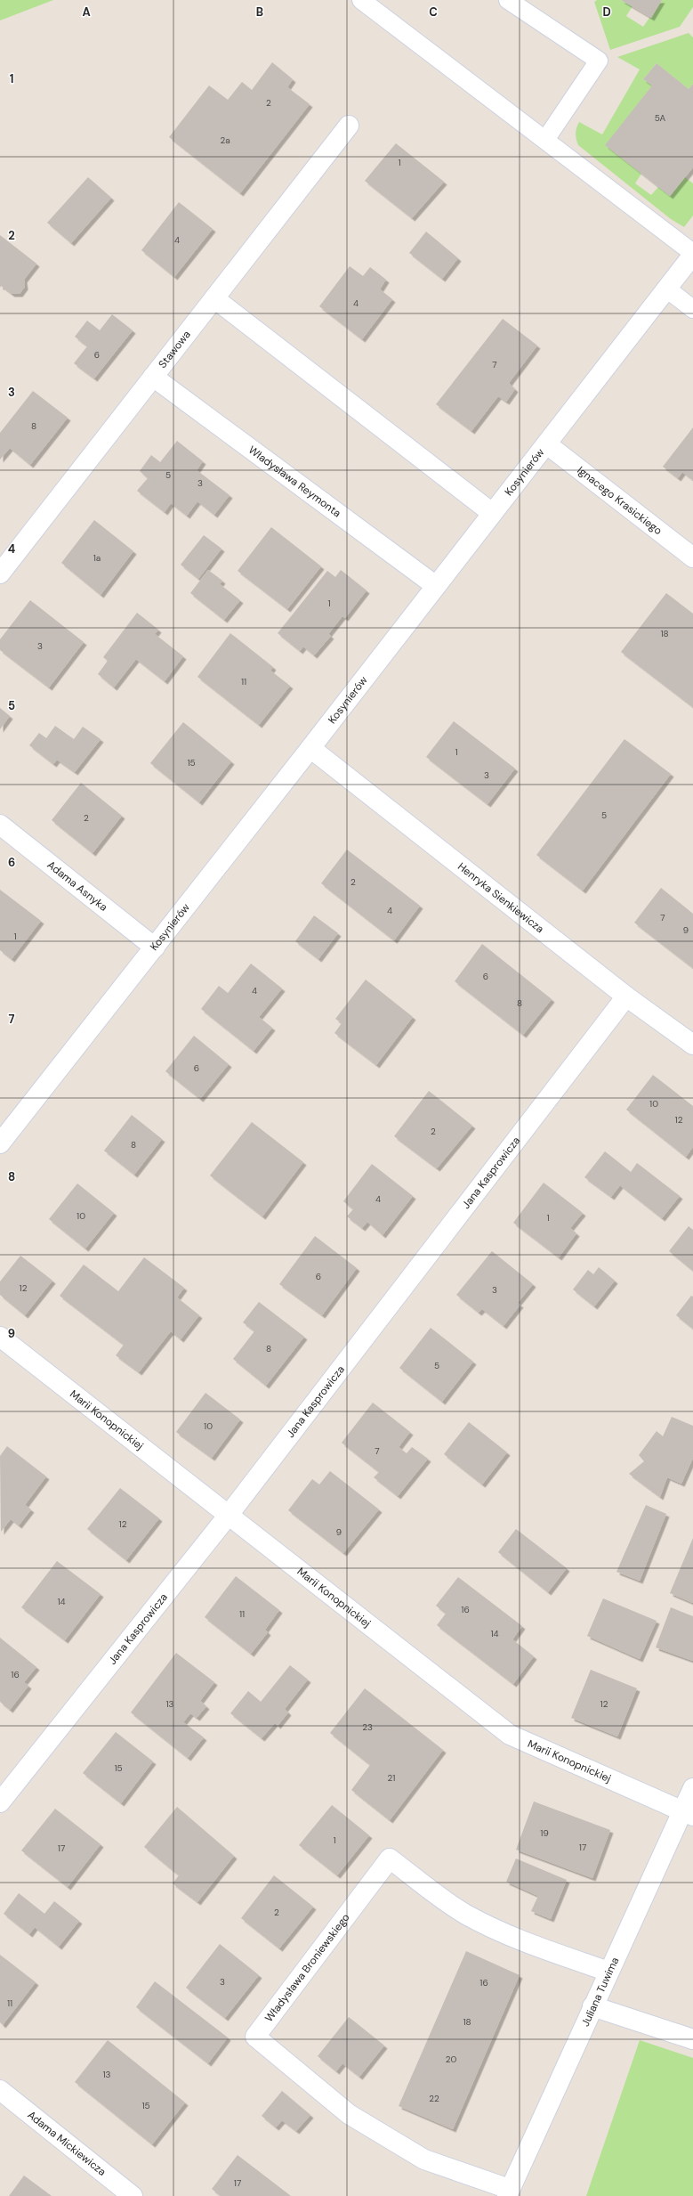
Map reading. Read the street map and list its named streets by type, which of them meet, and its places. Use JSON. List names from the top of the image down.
{
  "streets": {
    "street": [
      "Stawowa",
      "Kosynierów",
      "Władysława Reymonta",
      "Ignacego Krasickiego",
      "Adama Asnyka",
      "Henryka Sienkiewicza",
      "Jana Kasprowicza",
      "Marii Konopnickiej",
      "Władysława Broniewskiego",
      "Juliana Tuwima",
      "Adama Mickiewicza"
    ]
  },
  "crossings": [
    ["Stawowa", "Władysława Reymonta"],
    ["Kosynierów", "Władysława Reymonta"],
    ["Kosynierów", "Ignacego Krasickiego"],
    ["Kosynierów", "Adama Asnyka"],
    ["Kosynierów", "Henryka Sienkiewicza"],
    ["Henryka Sienkiewicza", "Jana Kasprowicza"],
    ["Jana Kasprowicza", "Marii Konopnickiej"],
    ["Marii Konopnickiej", "Juliana Tuwima"],
    ["Władysława Broniewskiego", "Juliana Tuwima"]
  ],
  "house_numbers": [
    "2",
    "5A",
    "2a",
    "1",
    "4",
    "4",
    "6",
    "7",
    "8",
    "5",
    "3",
    "1a",
    "1",
    "18",
    "3",
    "11",
    "1",
    "15",
    "3",
    "5",
    "2",
    "2",
    "4",
    "7",
    "9",
    "1",
    "6",
    "4",
    "8",
    "6",
    "10",
    "12",
    "2",
    "8",
    "4",
    "10",
    "1",
    "6",
    "12",
    "3",
    "8",
    "5",
    "10",
    "7",
    "12",
    "9",
    "14",
    "16",
    "11",
    "14",
    "16",
    "13",
    "12",
    "23",
    "15",
    "21",
    "19",
    "1",
    "17",
    "17",
    "2",
    "3",
    "16",
    "11",
    "18",
    "20",
    "13",
    "22",
    "15",
    "17"
  ],
  "grid": {
    "columns": [
      "A",
      "B",
      "C",
      "D"
    ],
    "rows": [
      "1",
      "2",
      "3",
      "4",
      "5",
      "6",
      "7",
      "8",
      "9"
    ]
  }
}
